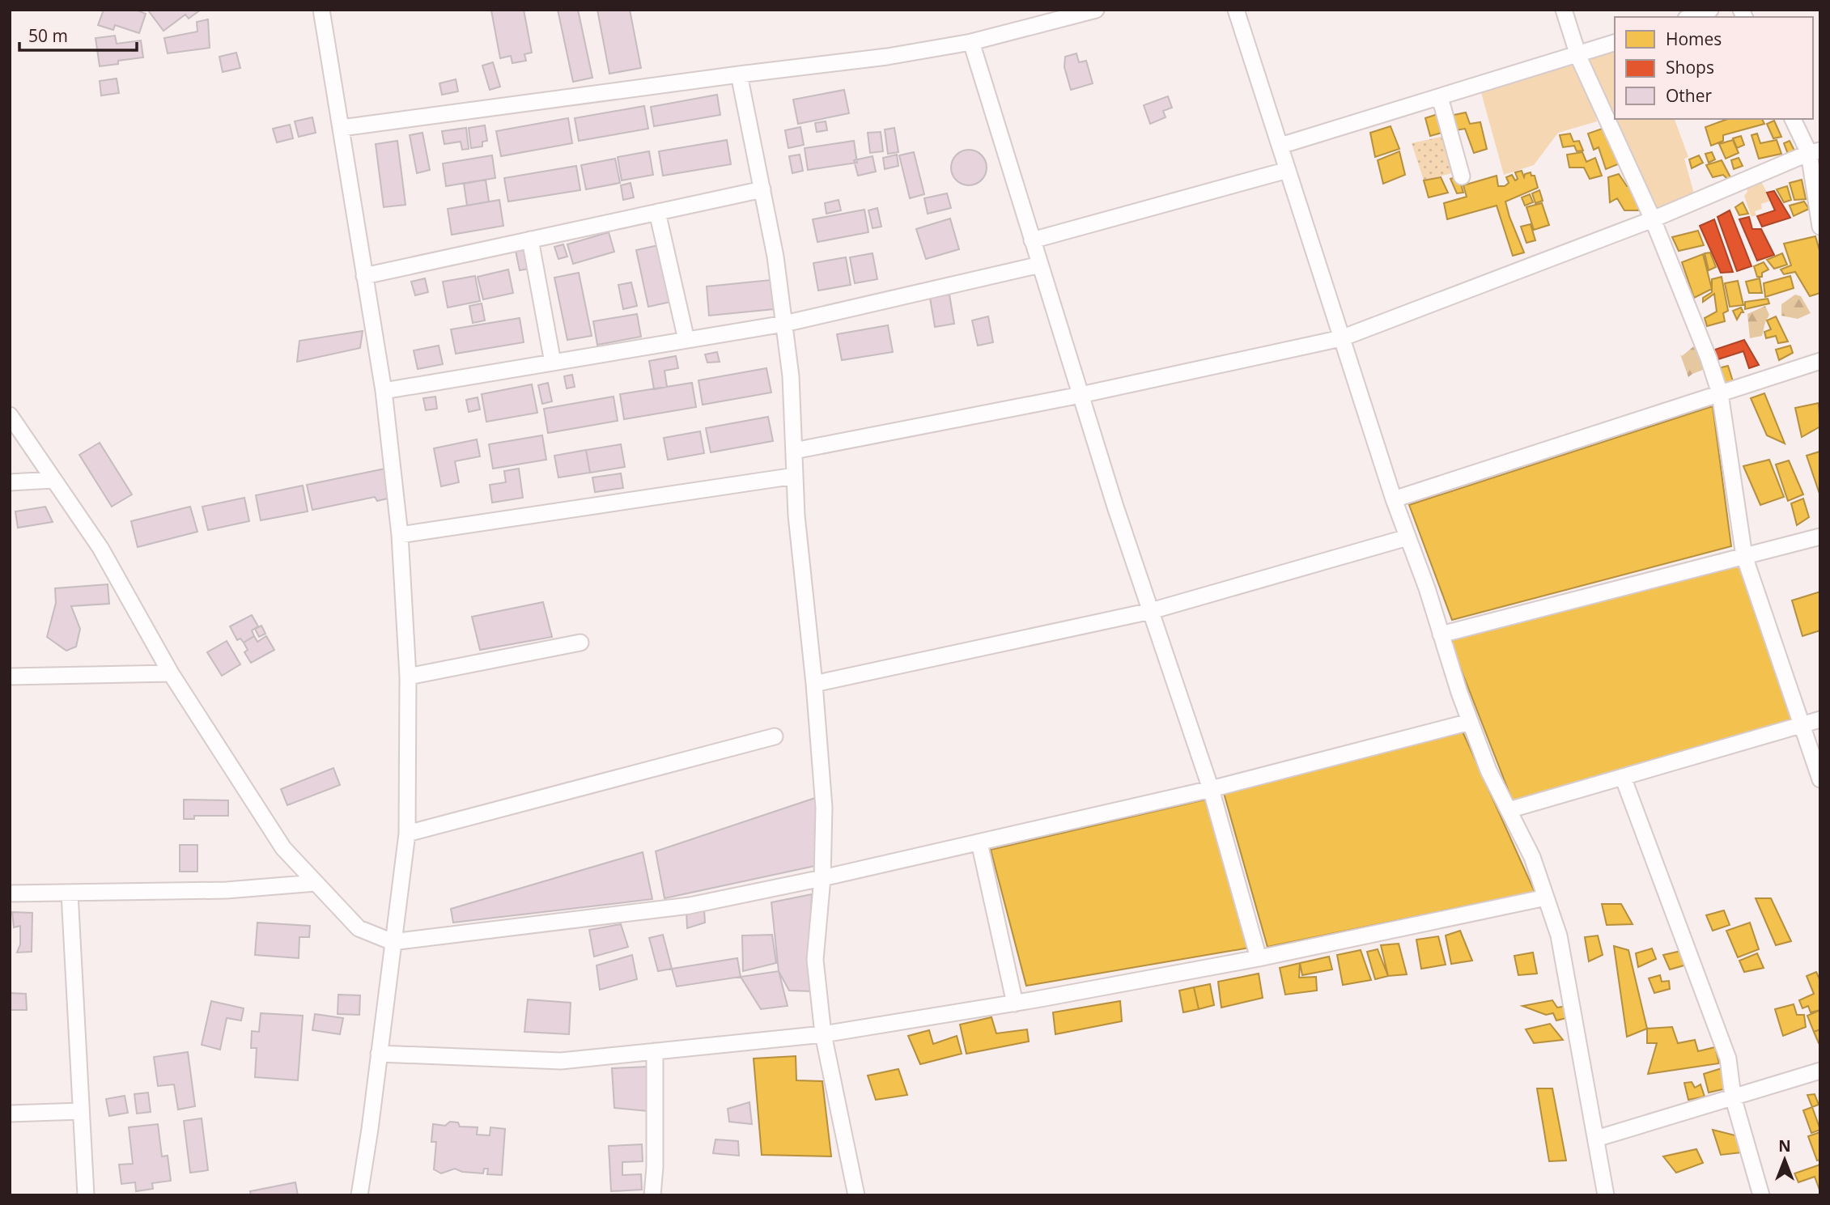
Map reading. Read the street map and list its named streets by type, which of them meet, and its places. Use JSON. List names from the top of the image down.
{
  "legend": ["Homes", "Shops", "Other"],
  "scale_bar": "50 m",
  "north": "top"
}
